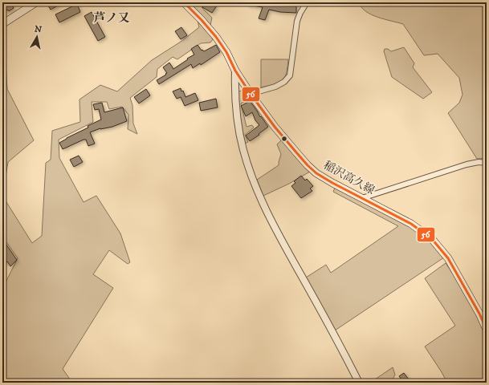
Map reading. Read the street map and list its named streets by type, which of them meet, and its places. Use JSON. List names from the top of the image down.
{
  "streets": {
    "main road": ["稲沢高久線"]
  },
  "districts": ["芦ノ又"],
  "lines": ["transit line 56"],
  "north": "top"
}
